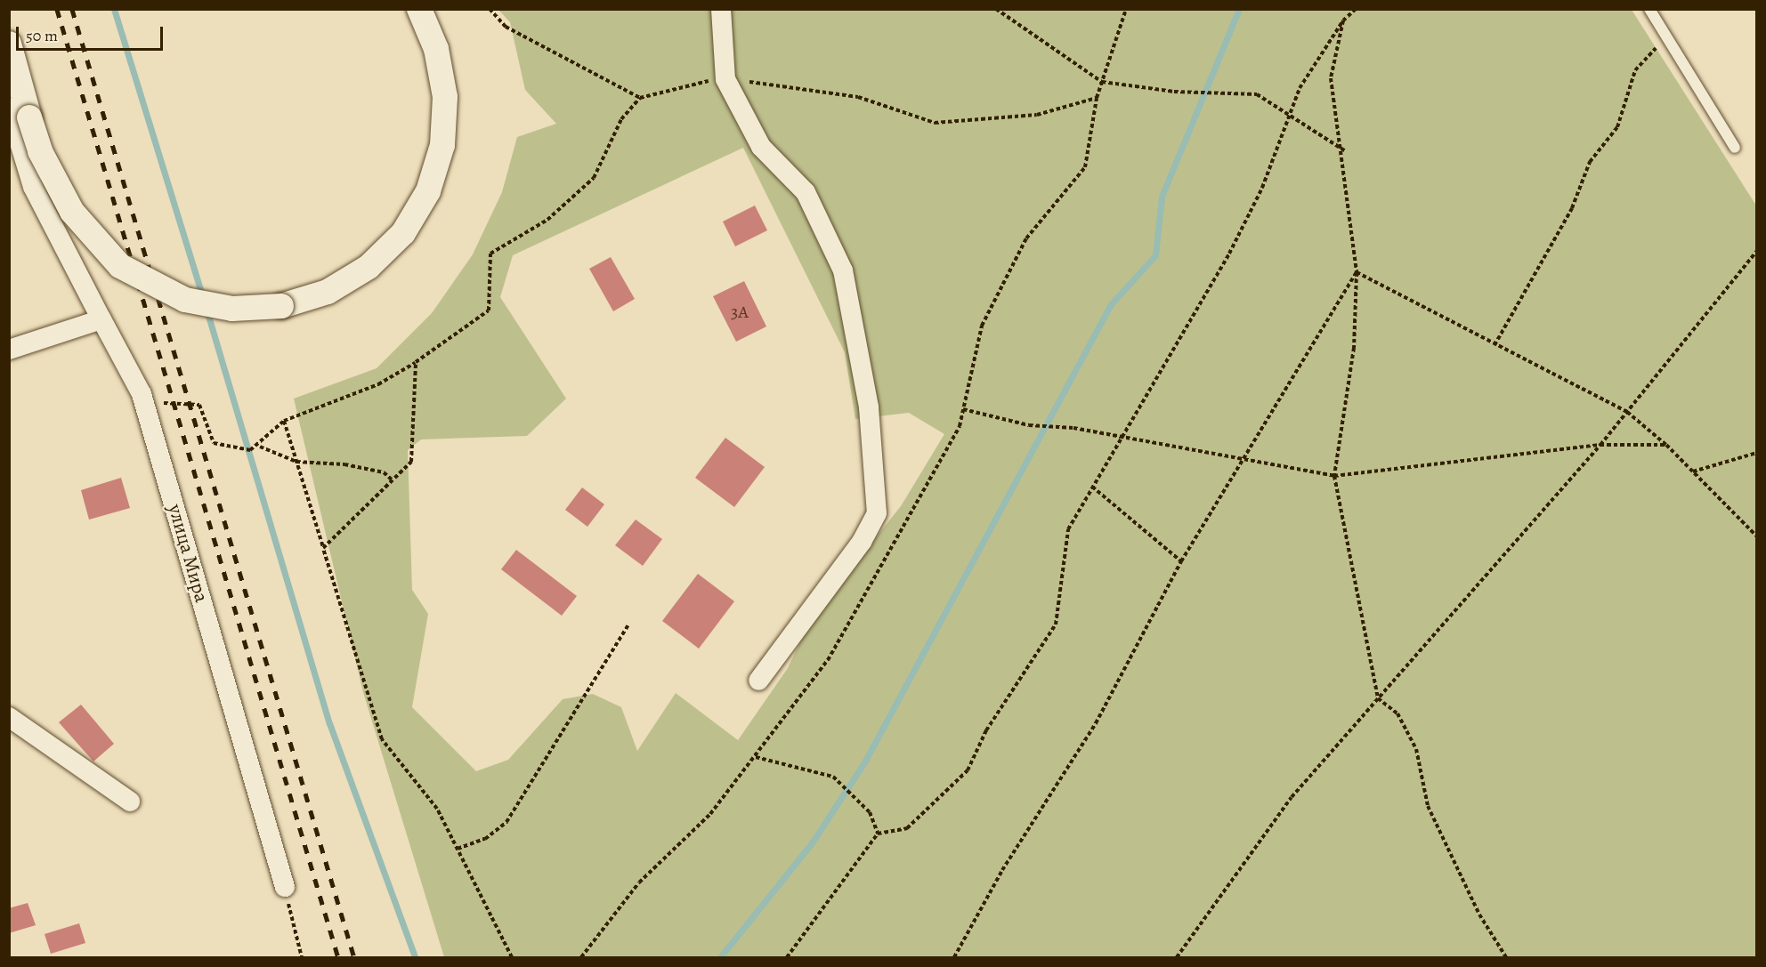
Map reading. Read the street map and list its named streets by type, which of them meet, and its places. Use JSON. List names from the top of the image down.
{
  "streets": {
    "street": ["улица Мира"]
  },
  "house_numbers": ["3А"],
  "scale_bar": "50 m"
}
